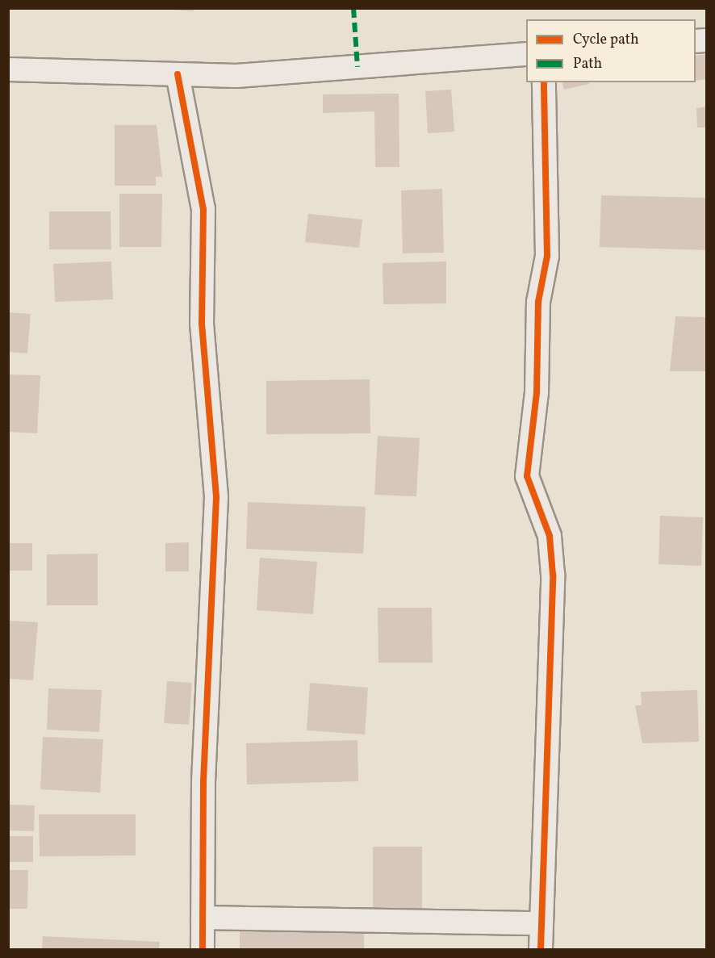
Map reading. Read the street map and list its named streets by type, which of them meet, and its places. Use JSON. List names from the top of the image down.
{
  "legend": ["Cycle path", "Path"]
}
